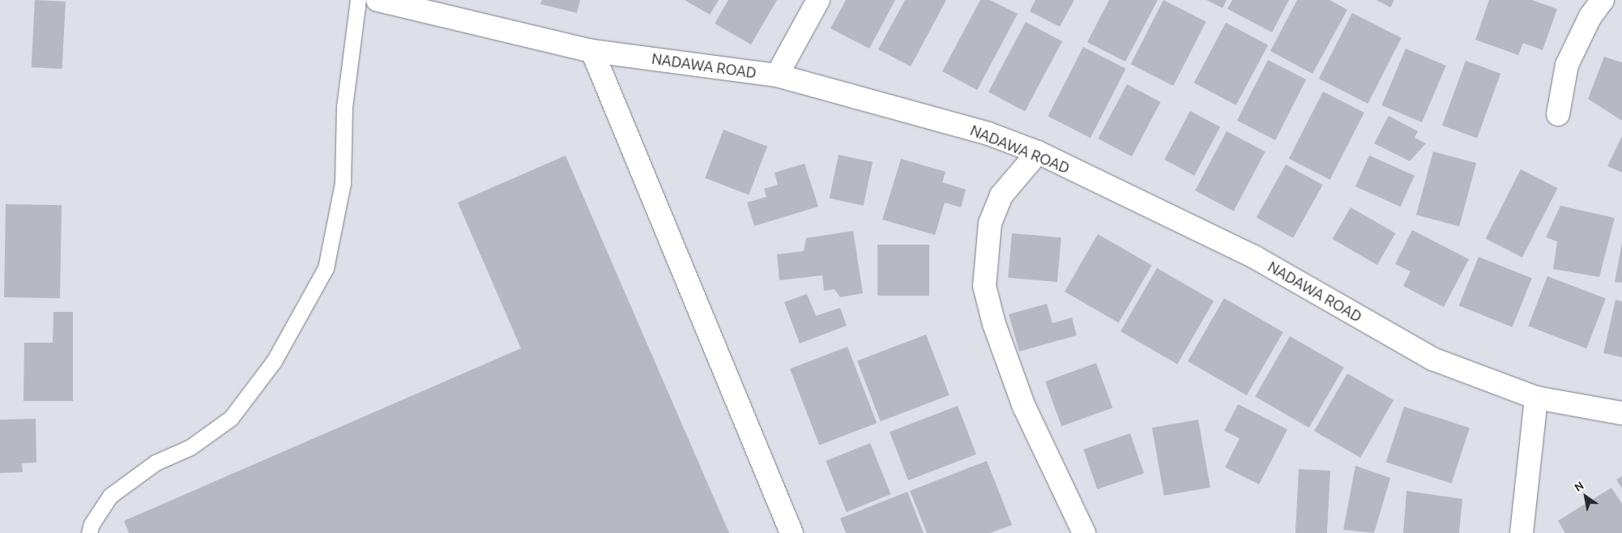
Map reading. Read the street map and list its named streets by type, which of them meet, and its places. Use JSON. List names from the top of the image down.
{
  "streets": {
    "street": ["NADAWA ROAD"]
  },
  "north": "top left"
}
